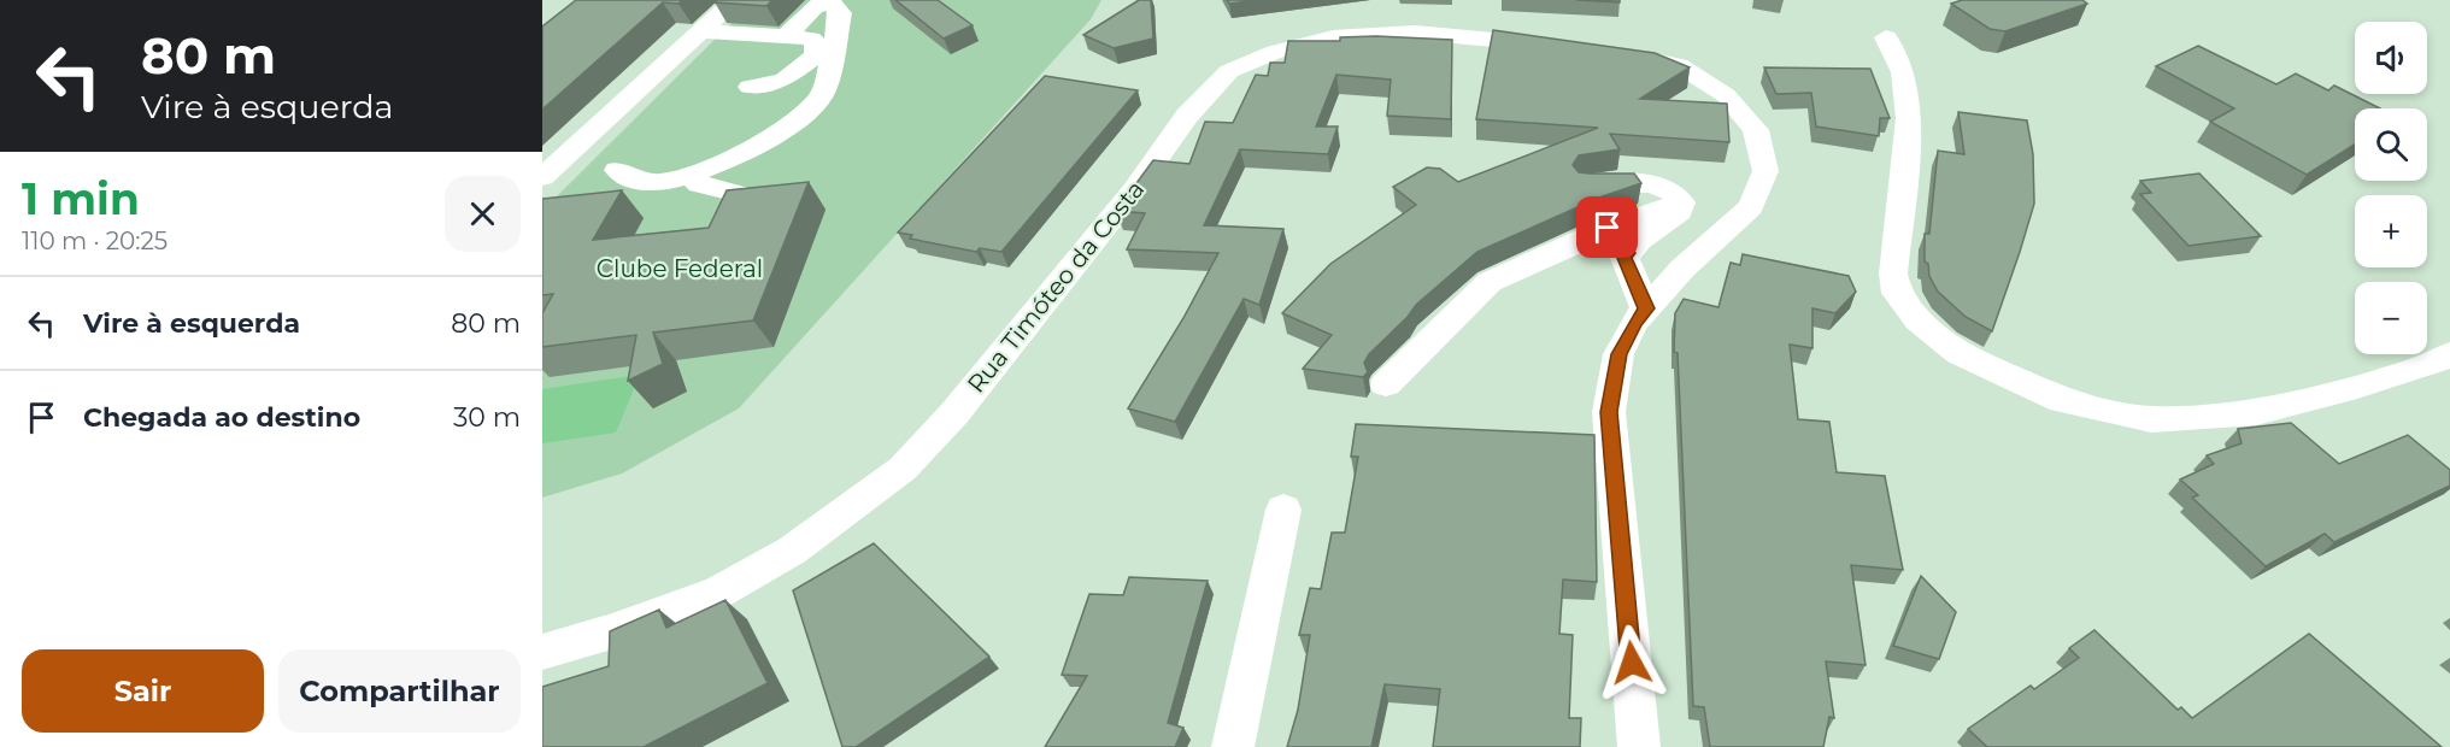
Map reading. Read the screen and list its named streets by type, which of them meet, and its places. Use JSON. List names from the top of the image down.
{
  "streets": {
    "street": ["Rua Timóteo da Costa"]
  },
  "parks": ["Clube Federal"],
  "page": {
    "turn": ["80 m", "Vire à esquerda"],
    "map_buttons": ["+", "−"],
    "heading": ["1 min", "110 m · 20:25"],
    "list": [
      {
        "name": "Vire à esquerda",
        "value": "80 m"
      },
      {
        "name": "Chegada ao destino",
        "value": "30 m"
      }
    ],
    "buttons": ["Sair", "Compartilhar"]
  }
}
